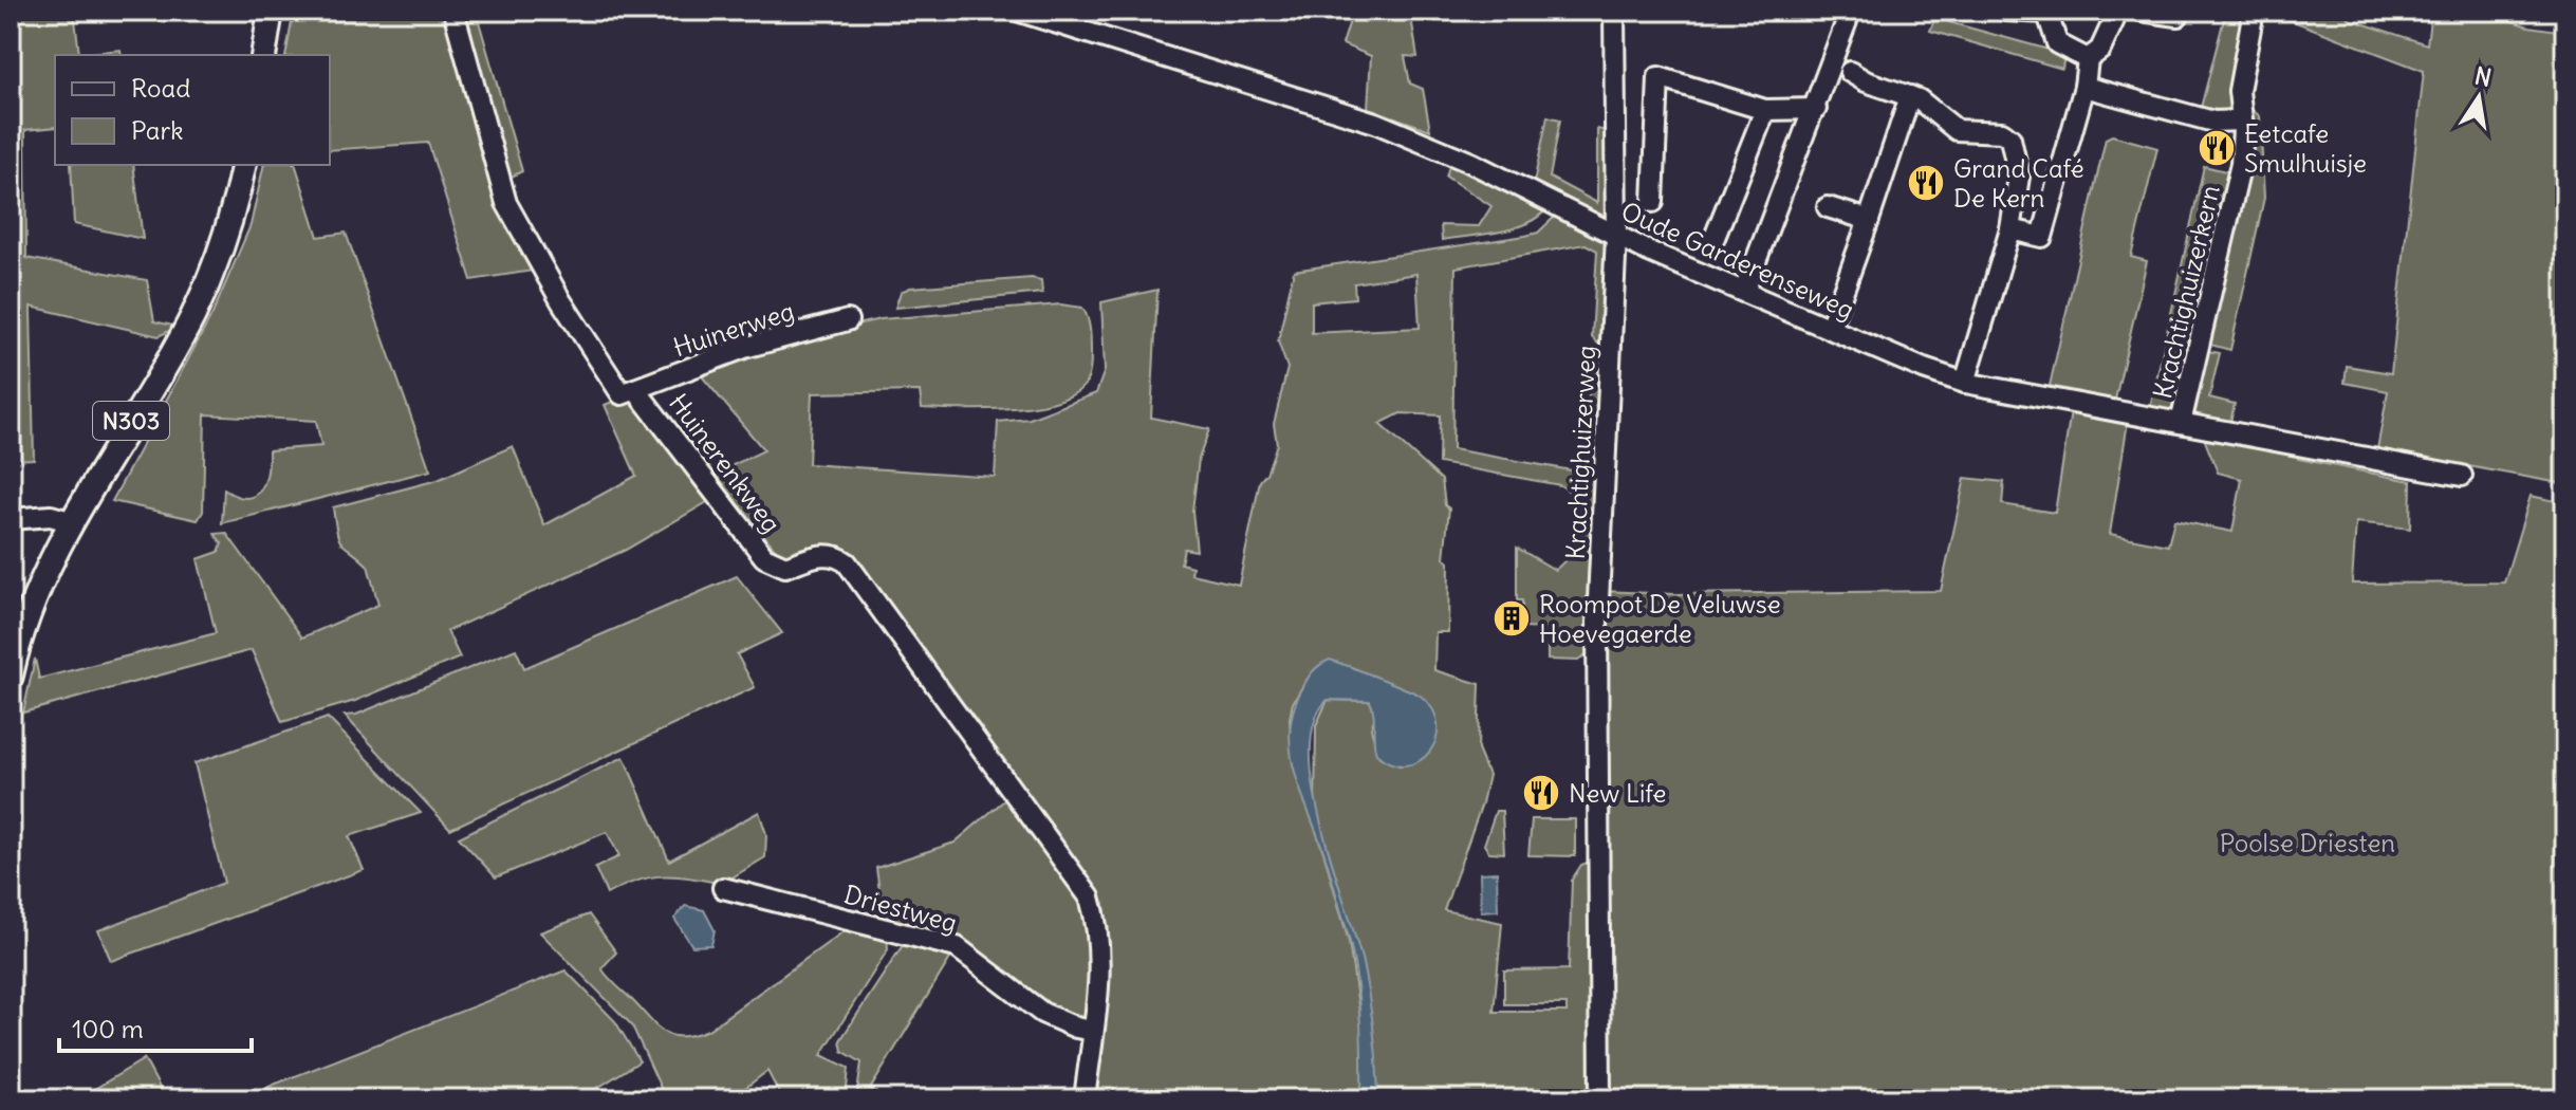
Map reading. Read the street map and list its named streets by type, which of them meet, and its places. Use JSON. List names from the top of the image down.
{
  "streets": {
    "main road": ["N303"],
    "street": [
      "Oude Garderenseweg",
      "Krachtighuizerkern",
      "Huinerweg",
      "Krachtighuizerweg",
      "Huinerenkweg",
      "Driestweg"
    ]
  },
  "crossings": [
    ["Oude Garderenseweg", "Krachtighuizerkern"],
    ["Oude Garderenseweg", "Krachtighuizerweg"],
    ["Huinerweg", "Huinerenkweg"],
    ["Huinerenkweg", "Driestweg"]
  ],
  "parks": ["Poolse Driesten"],
  "places": {
    "restaurant": ["Eetcafe Smulhuisje", "Grand Café De Kern", "New Life"],
    "building": ["Roompot De Veluwse Hoevegaerde"]
  },
  "legend": ["Road", "Park"],
  "scale_bar": "100 m",
  "north": "top"
}
